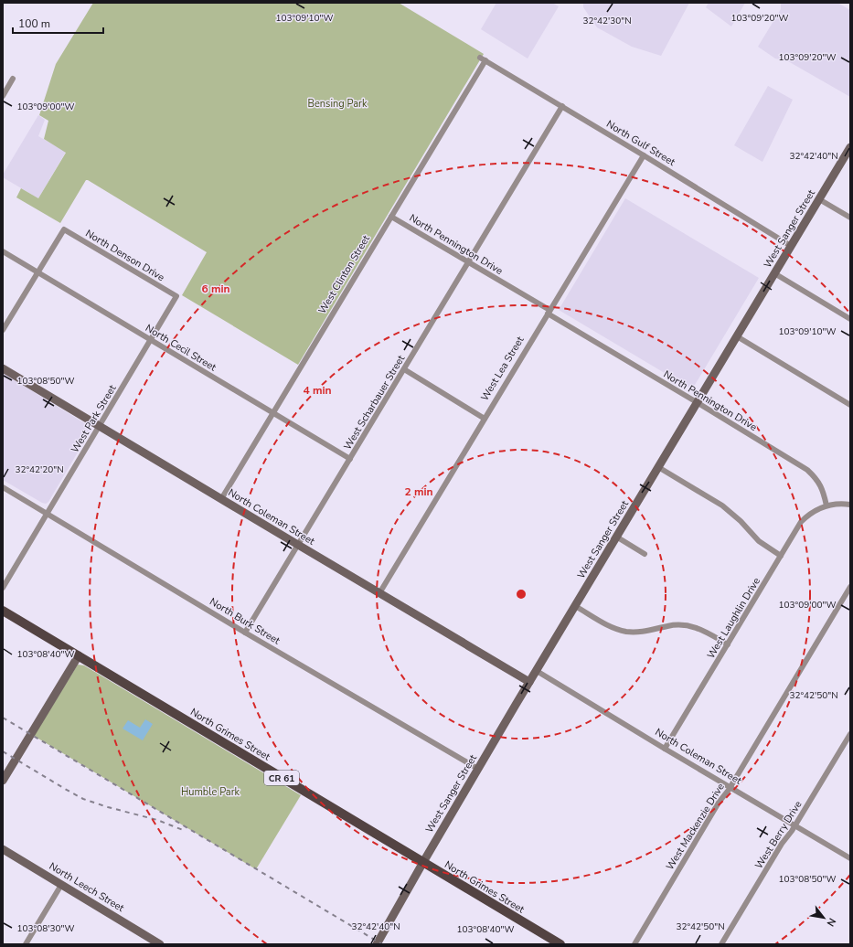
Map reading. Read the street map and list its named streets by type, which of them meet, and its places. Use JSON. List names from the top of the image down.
{
  "streets": {
    "main road": ["North Grimes Street", "CR 61"],
    "street": [
      "North Gulf Street",
      "West Sanger Street",
      "North Pennington Drive",
      "North Denson Drive",
      "West Clinton Street",
      "North Cecil Street",
      "West Lea Street",
      "West Scharbauer Street",
      "West Park Street",
      "North Coleman Street",
      "West Laughlin Drive",
      "North Burk Street",
      "West Mackenzie Drive",
      "West Berry Drive",
      "North Leech Street"
    ]
  },
  "crossings": [
    ["North Gulf Street", "West Sanger Street"],
    ["North Gulf Street", "West Clinton Street"],
    ["North Gulf Street", "West Lea Street"],
    ["North Gulf Street", "West Scharbauer Street"],
    ["West Sanger Street", "North Pennington Drive"],
    ["West Sanger Street", "North Coleman Street"],
    ["West Sanger Street", "North Burk Street"],
    ["West Sanger Street", "North Grimes Street"],
    ["North Pennington Drive", "West Clinton Street"],
    ["North Pennington Drive", "West Lea Street"],
    ["North Pennington Drive", "West Scharbauer Street"],
    ["North Pennington Drive", "West Laughlin Drive"],
    ["North Denson Drive", "North Cecil Street"],
    ["North Denson Drive", "West Park Street"],
    ["West Clinton Street", "North Cecil Street"],
    ["West Clinton Street", "North Coleman Street"],
    ["North Cecil Street", "West Scharbauer Street"],
    ["North Cecil Street", "West Park Street"],
    ["West Lea Street", "North Coleman Street"],
    ["West Scharbauer Street", "North Coleman Street"],
    ["West Scharbauer Street", "North Burk Street"],
    ["West Park Street", "North Coleman Street"],
    ["West Park Street", "North Burk Street"],
    ["North Coleman Street", "West Laughlin Drive"],
    ["North Coleman Street", "West Mackenzie Drive"],
    ["North Coleman Street", "West Berry Drive"]
  ],
  "parks": ["Bensing Park", "Humble Park"],
  "scale_bar": "100 m",
  "north": "bottom right",
  "coordinates": [
    "103°09'10\"W",
    "103°09'20\"W",
    "32°42'30\"N",
    "103°09'00\"W",
    "32°42'40\"N",
    "103°08'50\"W",
    "32°42'20\"N",
    "103°08'40\"W",
    "32°42'50\"N",
    "103°08'30\"W"
  ],
  "rings": ["6 min", "4 min", "2 min"]
}
